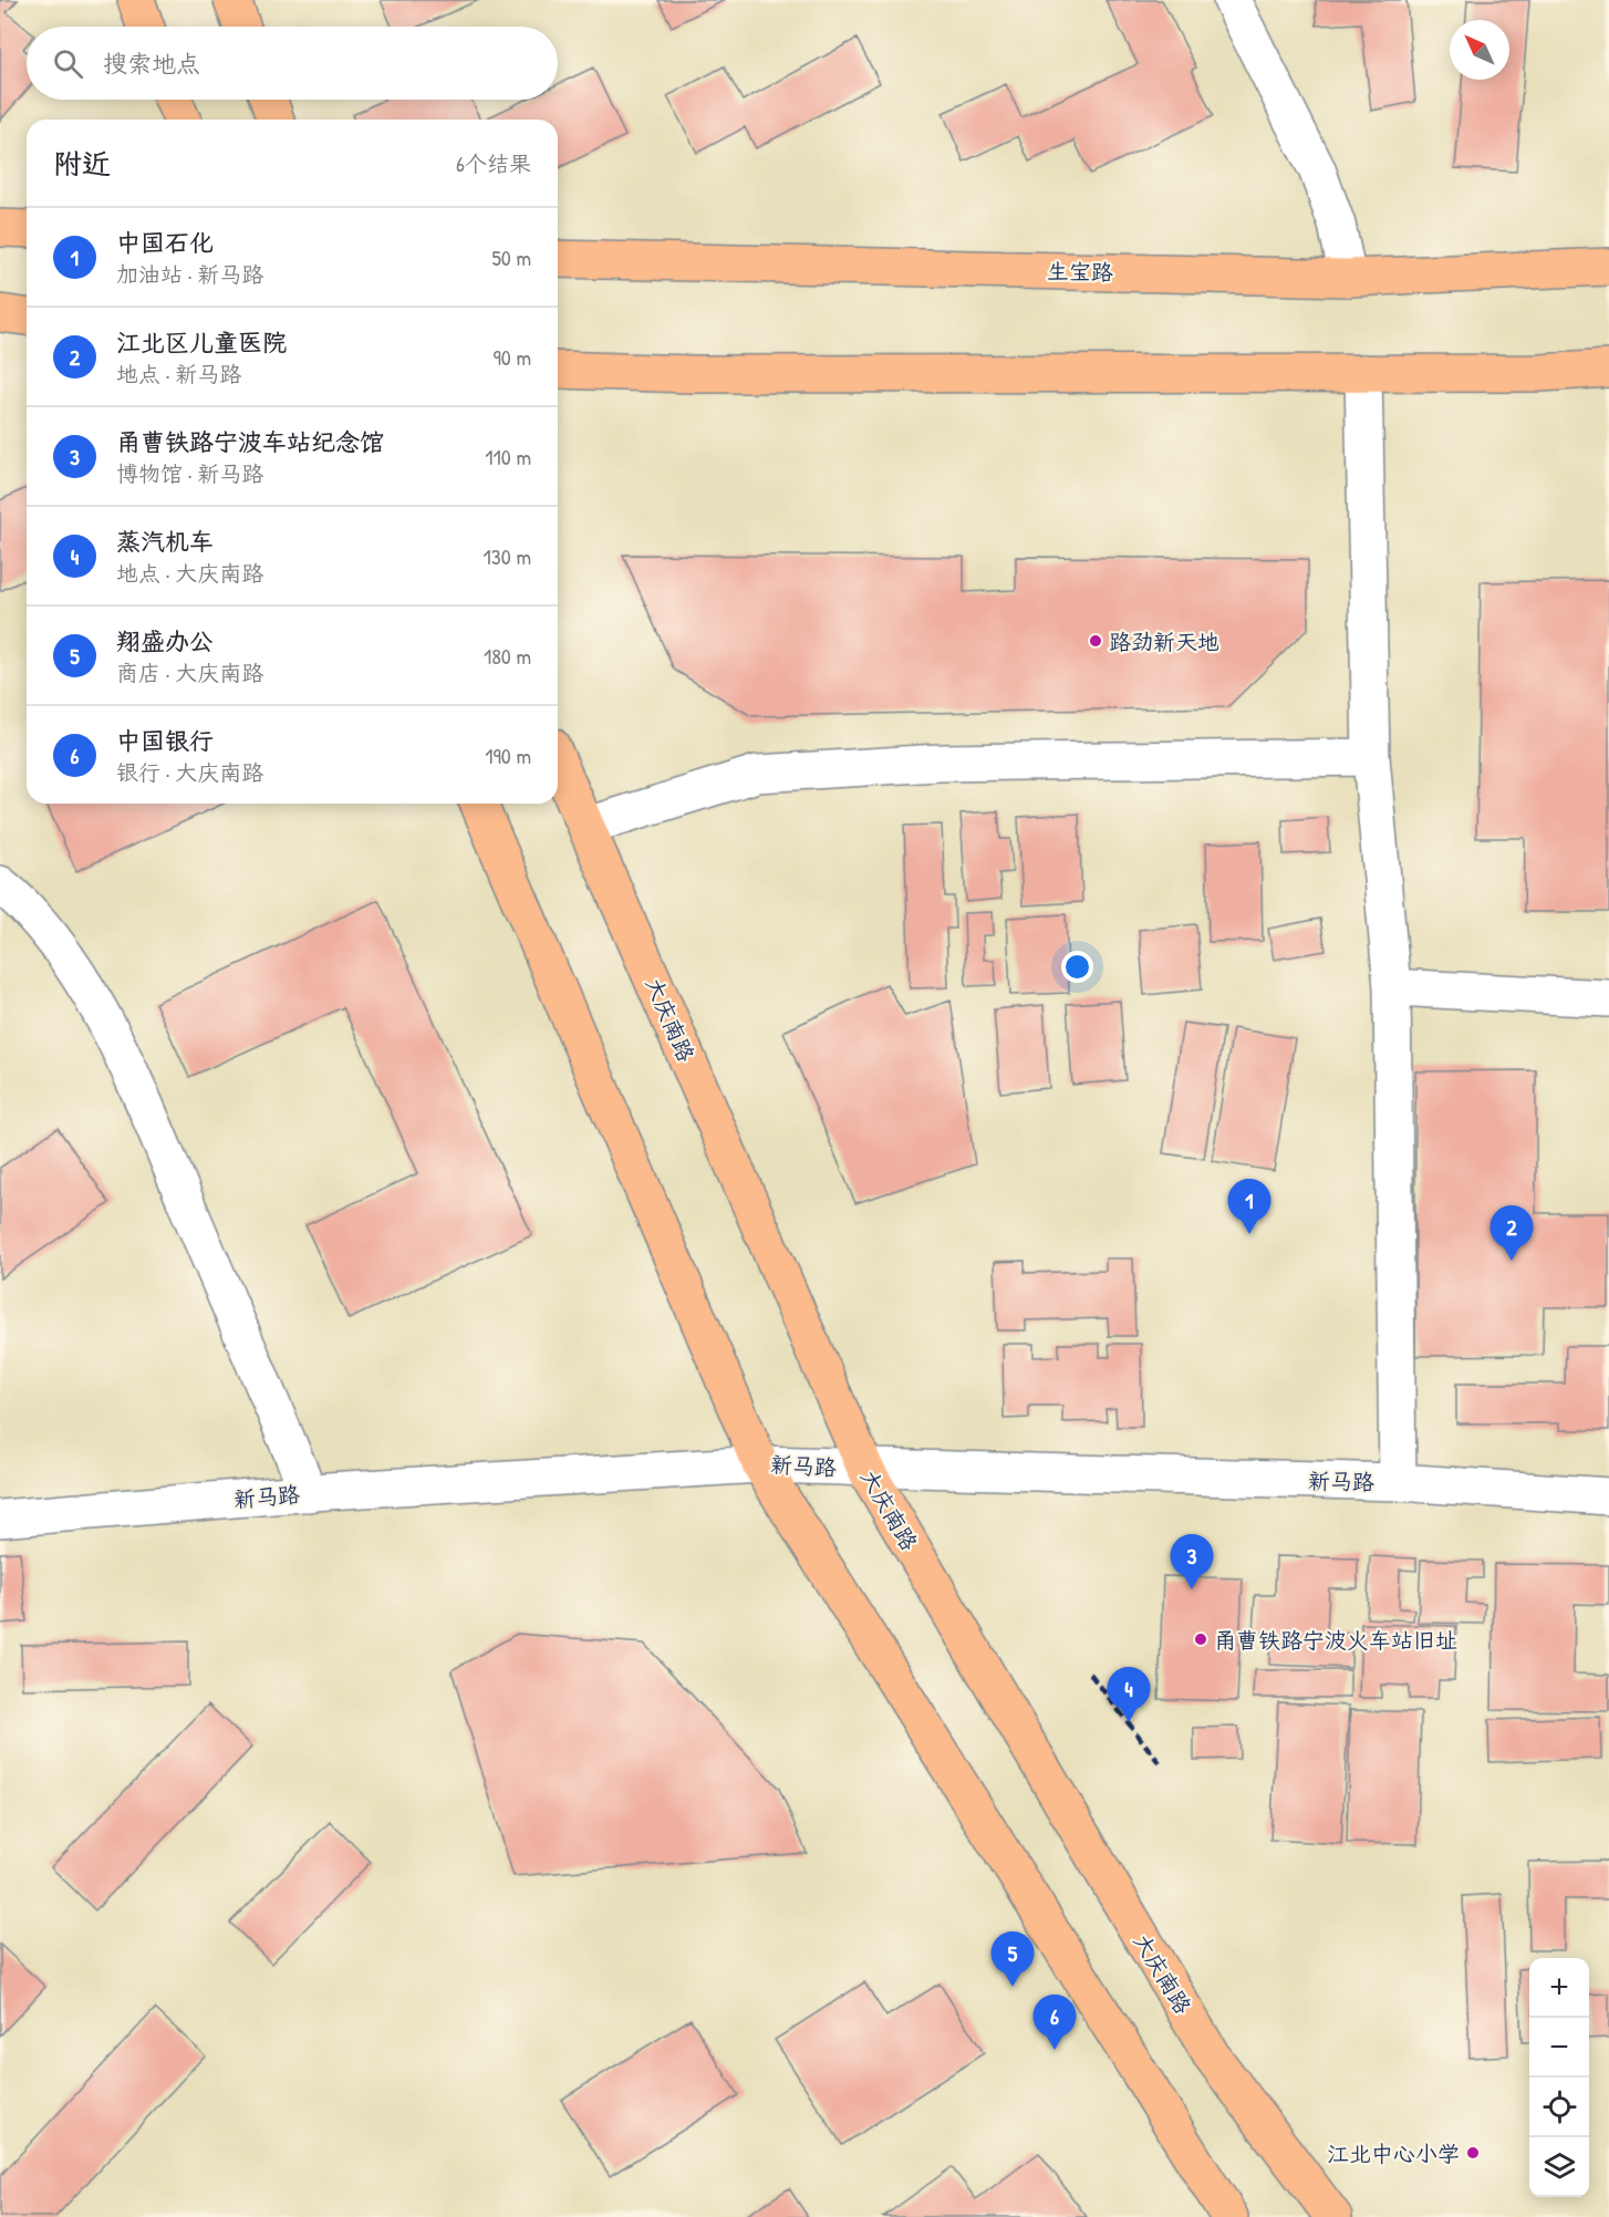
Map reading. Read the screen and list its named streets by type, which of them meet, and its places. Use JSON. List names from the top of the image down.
{
  "streets": {
    "main road": ["生宝路", "大庆南路"],
    "street": ["新马路"]
  },
  "crossings": [
    ["大庆南路", "新马路"]
  ],
  "places": ["路劲新天地", "甬曹铁路宁波火车站旧址", "江北中心小学"],
  "north": "top left",
  "page": {
    "search": "搜索地点",
    "heading": ["附近", "6个结果"],
    "list": [
      {
        "mark": "1",
        "name": "中国石化",
        "note": "加油站 · 新马路",
        "value": "50 m"
      },
      {
        "mark": "2",
        "name": "江北区儿童医院",
        "note": "地点 · 新马路",
        "value": "90 m"
      },
      {
        "mark": "3",
        "name": "甬曹铁路宁波车站纪念馆",
        "note": "博物馆 · 新马路",
        "value": "110 m"
      },
      {
        "mark": "4",
        "name": "蒸汽机车",
        "note": "地点 · 大庆南路",
        "value": "130 m"
      },
      {
        "mark": "5",
        "name": "翔盛办公",
        "note": "商店 · 大庆南路",
        "value": "180 m"
      },
      {
        "mark": "6",
        "name": "中国银行",
        "note": "银行 · 大庆南路",
        "value": "190 m"
      }
    ],
    "pins": [
      "1",
      "2",
      "3",
      "4",
      "5",
      "6"
    ],
    "map_buttons": ["+", "−"]
  }
}
